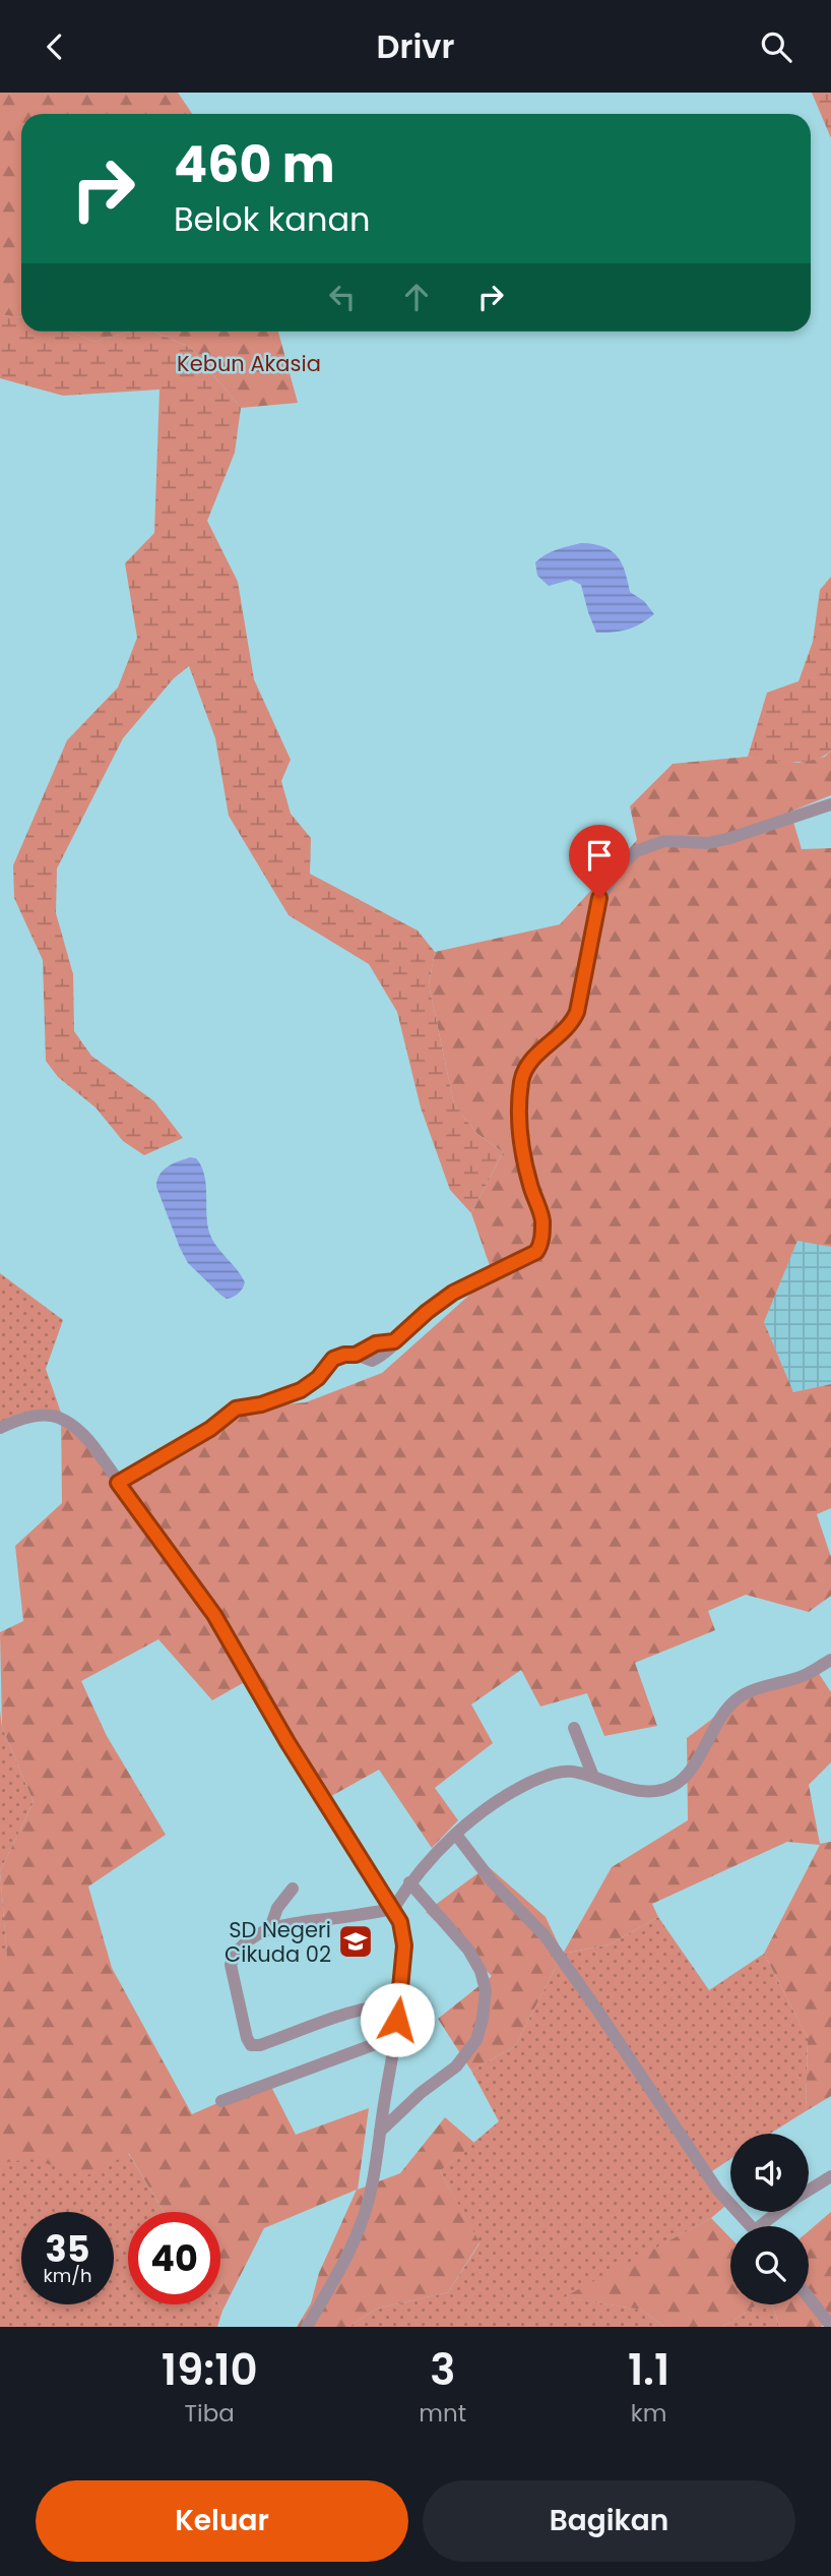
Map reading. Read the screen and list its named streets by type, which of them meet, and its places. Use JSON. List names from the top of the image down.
{
  "parks": ["Kebun Akasia"],
  "places": {
    "school or university": ["SD Negeri Cikuda 02"]
  },
  "page": {
    "header": "Drivr",
    "turn": ["460 m", "Belok kanan"],
    "speed": "35 km/h",
    "limit": "40",
    "eta": [
      "19:10",
      "Tiba",
      "3",
      "mnt",
      "1.1",
      "km"
    ],
    "buttons": ["Keluar", "Bagikan"]
  }
}
